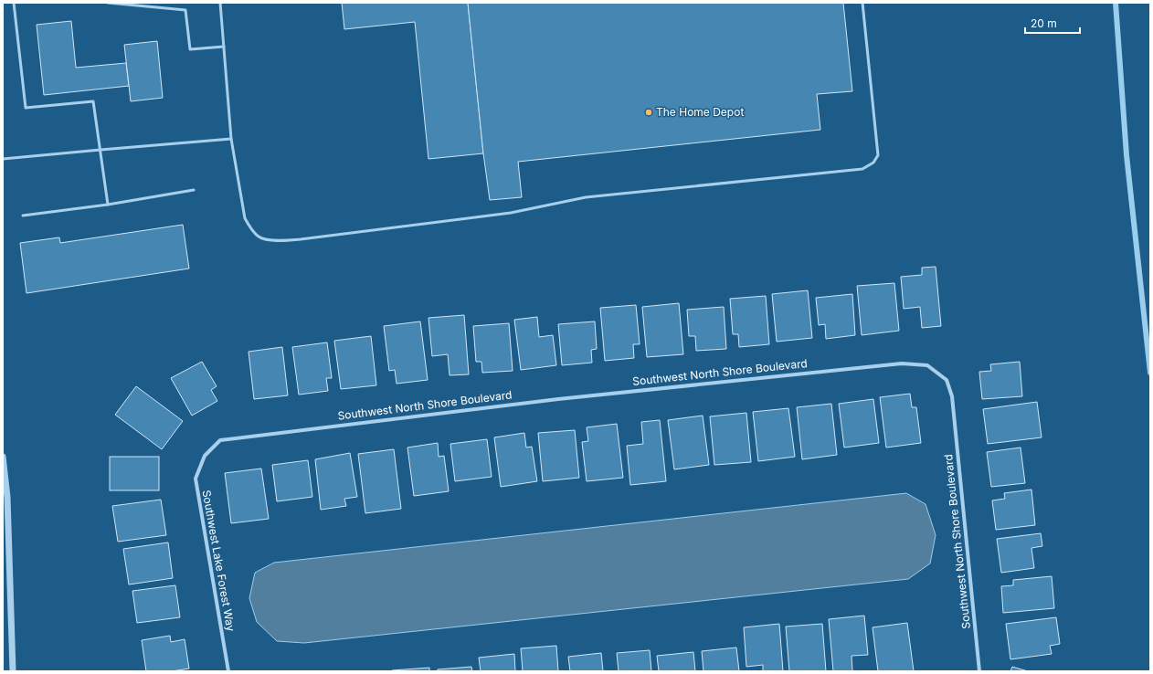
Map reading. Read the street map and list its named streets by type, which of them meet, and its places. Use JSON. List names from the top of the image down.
{
  "streets": {
    "street": ["Southwest North Shore Boulevard", "Southwest Lake Forest Way"]
  },
  "crossings": [
    ["Southwest North Shore Boulevard", "Southwest Lake Forest Way"]
  ],
  "places": ["The Home Depot"],
  "scale_bar": "20 m"
}
